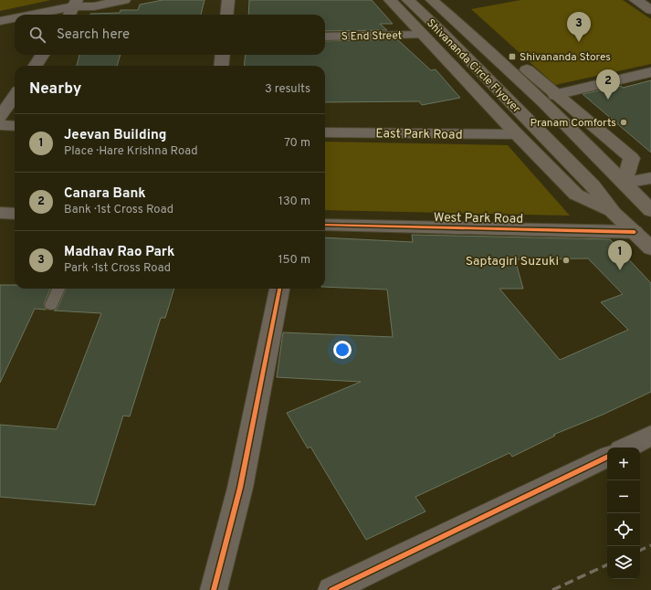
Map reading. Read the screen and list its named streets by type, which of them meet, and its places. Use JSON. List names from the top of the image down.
{
  "streets": {
    "main road": ["Shivananda Circle Flyover"],
    "street": ["S End Street", "East Park Road", "West Park Road"]
  },
  "places": {
    "transit": ["Shivananda Stores"],
    "other": ["Pranam Comforts", "Saptagiri Suzuki"]
  },
  "page": {
    "pins": ["3", "2", "1"],
    "search": "Search here",
    "heading": ["Nearby", "3 results"],
    "list": [
      {
        "mark": "1",
        "name": "Jeevan Building",
        "note": "Place · Hare Krishna Road",
        "value": "70 m"
      },
      {
        "mark": "2",
        "name": "Canara Bank",
        "note": "Bank · 1st Cross Road",
        "value": "130 m"
      },
      {
        "mark": "3",
        "name": "Madhav Rao Park",
        "note": "Park · 1st Cross Road",
        "value": "150 m"
      }
    ],
    "map_buttons": ["+", "−"]
  }
}
